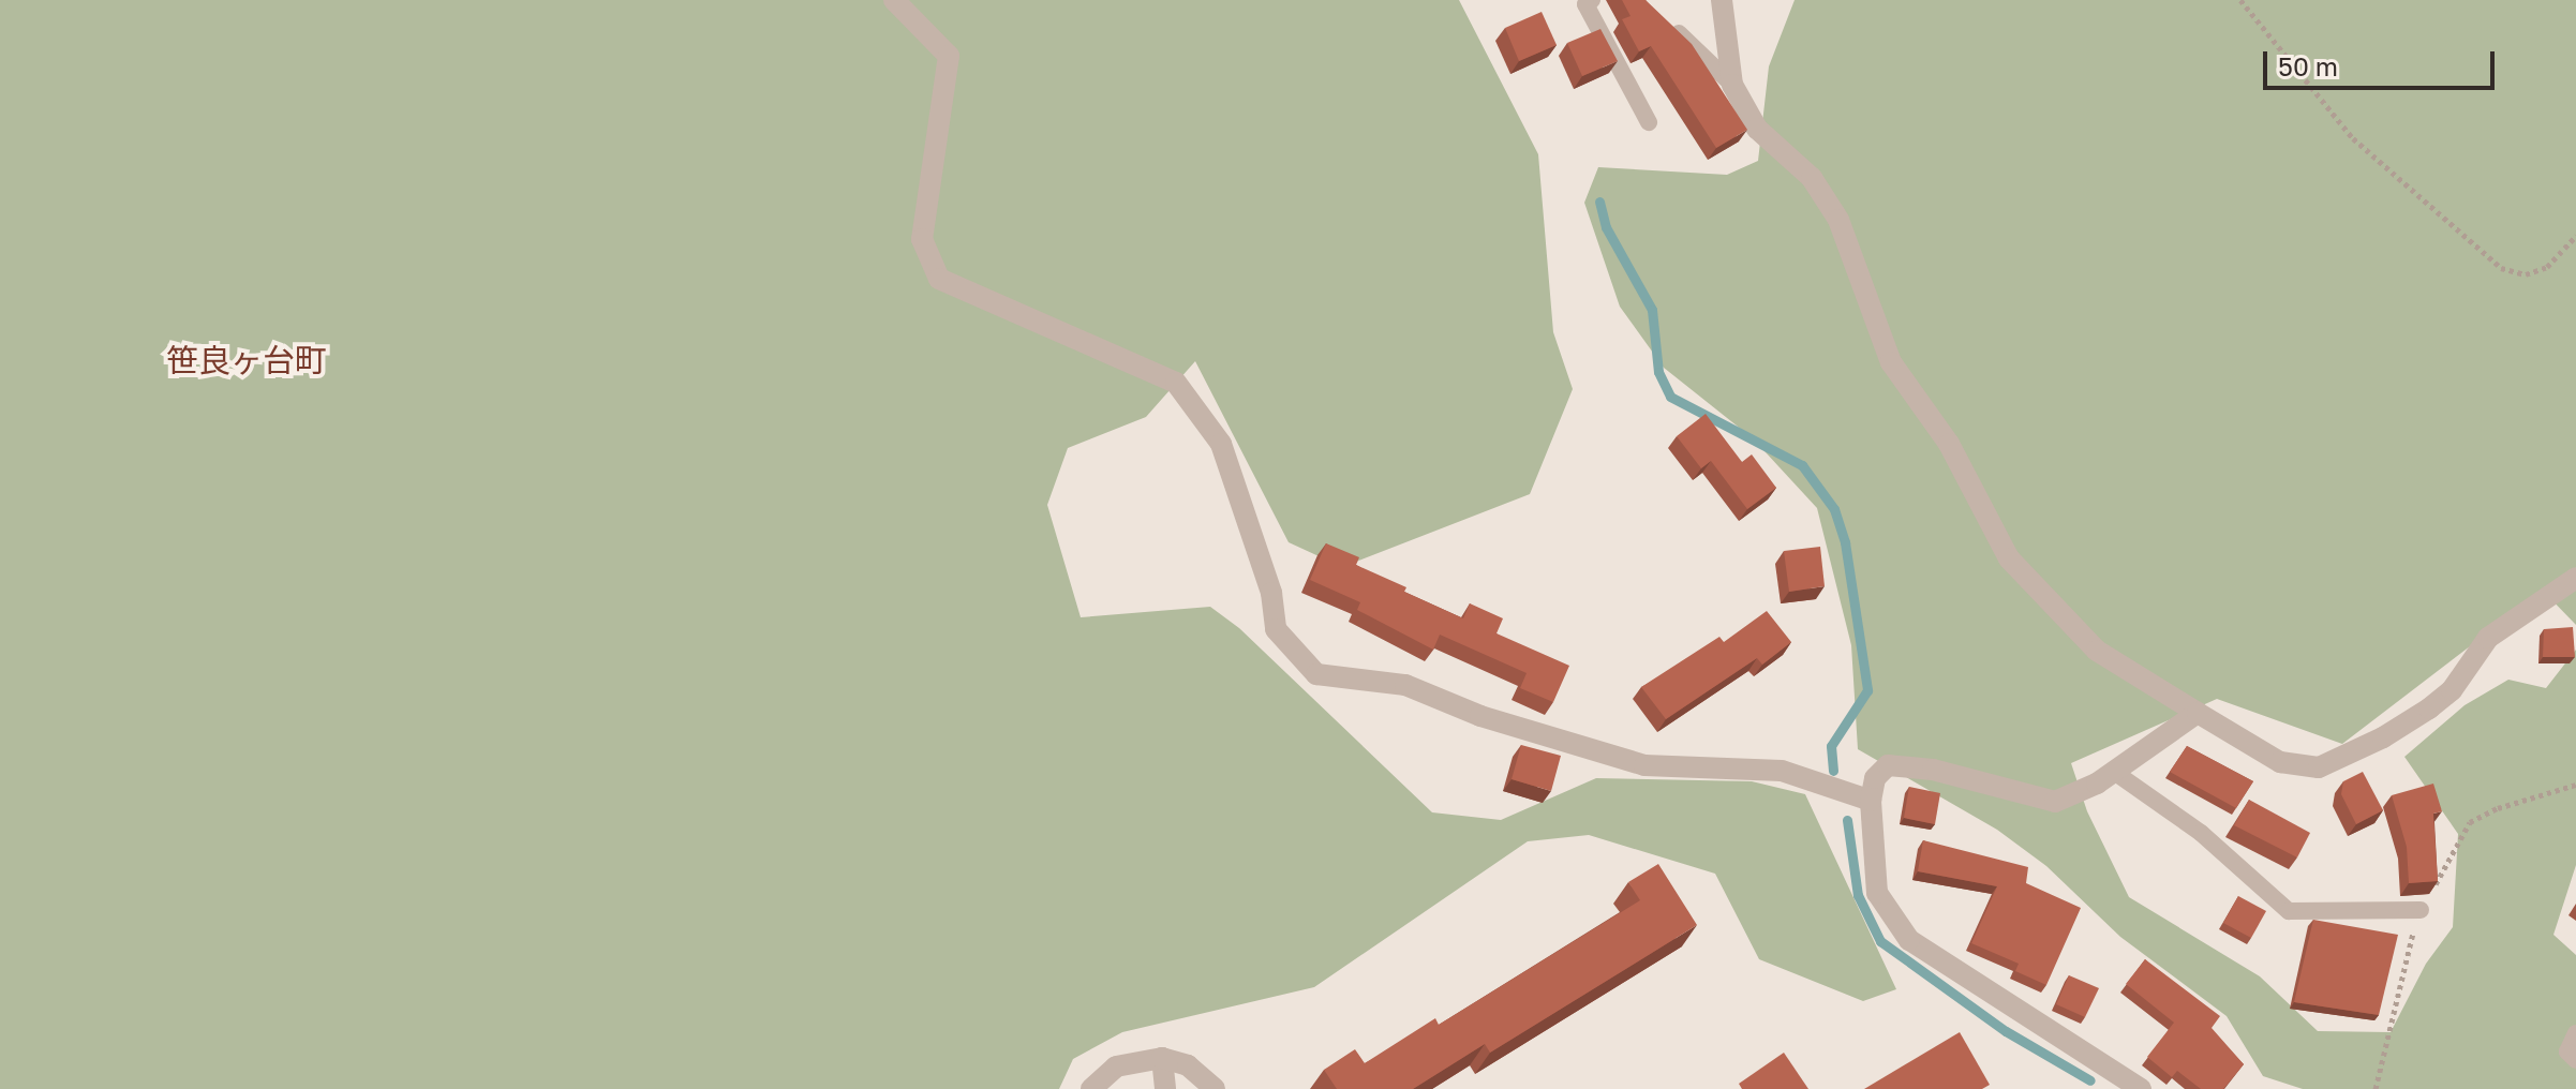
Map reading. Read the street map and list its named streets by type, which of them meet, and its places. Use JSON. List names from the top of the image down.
{
  "districts": ["笹良ヶ台町"],
  "scale_bar": "50 m"
}
